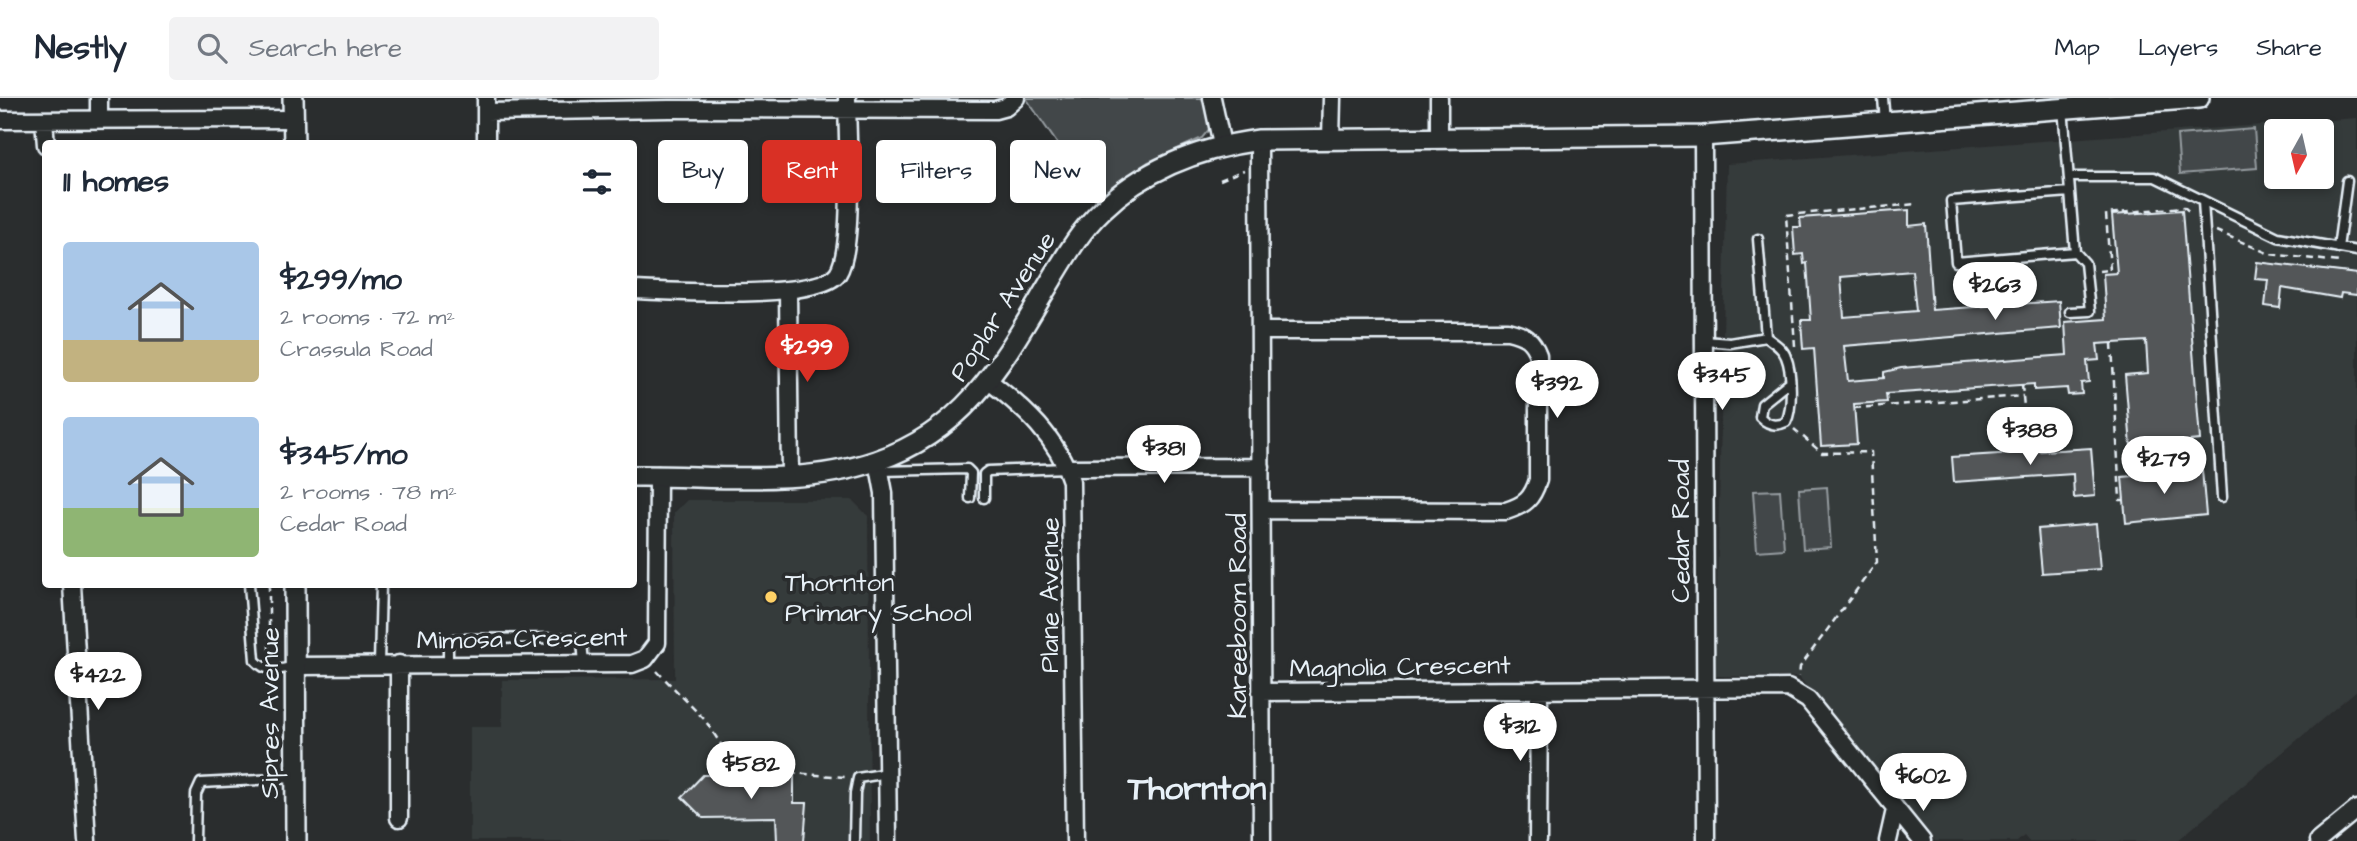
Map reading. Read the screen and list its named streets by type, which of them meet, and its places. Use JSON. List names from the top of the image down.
{
  "streets": {
    "street": [
      "Poplar Avenue",
      "Cedar Road",
      "Plane Avenue",
      "Kareeboom Road",
      "Mimosa Crescent",
      "Magnolia Crescent",
      "Sipres Avenue"
    ]
  },
  "crossings": [
    ["Poplar Avenue", "Cedar Road"],
    ["Poplar Avenue", "Plane Avenue"],
    ["Poplar Avenue", "Kareeboom Road"],
    ["Poplar Avenue", "Mimosa Crescent"],
    ["Cedar Road", "Magnolia Crescent"],
    ["Kareeboom Road", "Magnolia Crescent"],
    ["Mimosa Crescent", "Sipres Avenue"]
  ],
  "districts": ["Thornton"],
  "places": ["Thornton Primary School"],
  "north": "bottom",
  "page": {
    "header": "Nestly",
    "search": "Search here",
    "nav": ["Map", "Layers", "Share"],
    "chip": [
      "Buy",
      "Rent",
      "Filters",
      "New"
    ],
    "heading": "11 homes",
    "list": [
      {
        "name": "$299/mo",
        "note": "2 rooms · 72 m² · Crassula Road"
      },
      {
        "name": "$345/mo",
        "note": "2 rooms · 78 m² · Cedar Road"
      }
    ],
    "price": [
      "$263",
      "$299",
      "$345",
      "$392",
      "$388",
      "$381",
      "$279",
      "$422",
      "$312",
      "$582",
      "$602"
    ]
  }
}
